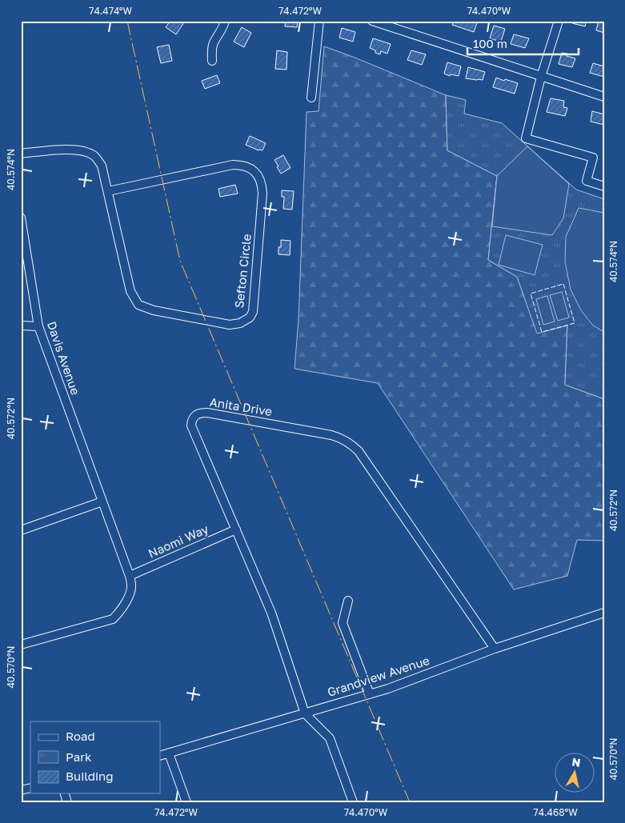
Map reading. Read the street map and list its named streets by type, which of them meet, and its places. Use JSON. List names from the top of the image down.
{
  "streets": {
    "street": [
      "Sefton Circle",
      "Davis Avenue",
      "Anita Drive",
      "Naomi Way",
      "Grandview Avenue"
    ]
  },
  "crossings": [
    ["Davis Avenue", "Naomi Way"],
    ["Anita Drive", "Naomi Way"],
    ["Anita Drive", "Grandview Avenue"]
  ],
  "legend": ["Road", "Park", "Building"],
  "scale_bar": "100 m",
  "north": "top",
  "coordinates": [
    "74.474°W",
    "74.472°W",
    "74.470°W",
    "40.574°N",
    "40.572°N",
    "40.570°N",
    "74.468°W"
  ]
}
